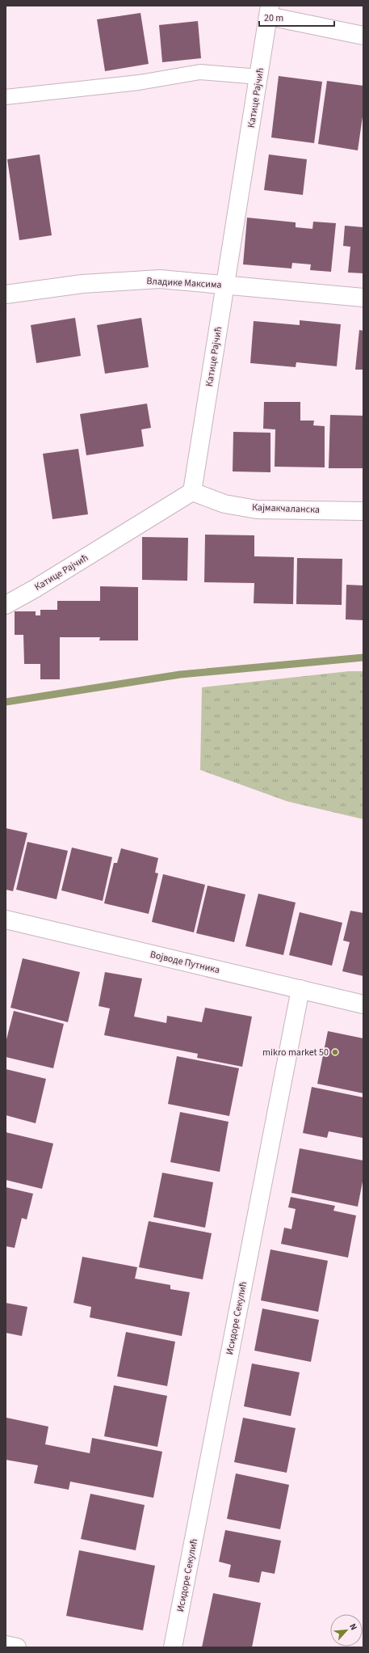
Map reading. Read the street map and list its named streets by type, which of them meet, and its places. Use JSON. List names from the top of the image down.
{
  "streets": {
    "street": [
      "Катице Рајчић",
      "Владике Максима",
      "Кајмакчаланска",
      "Војводе Путника",
      "Исидоре Секулић"
    ]
  },
  "crossings": [
    ["Катице Рајчић", "Владике Максима"],
    ["Катице Рајчић", "Кајмакчаланска"],
    ["Војводе Путника", "Исидоре Секулић"]
  ],
  "places": ["mikro market 50"],
  "scale_bar": "20 m",
  "north": "top right"
}
